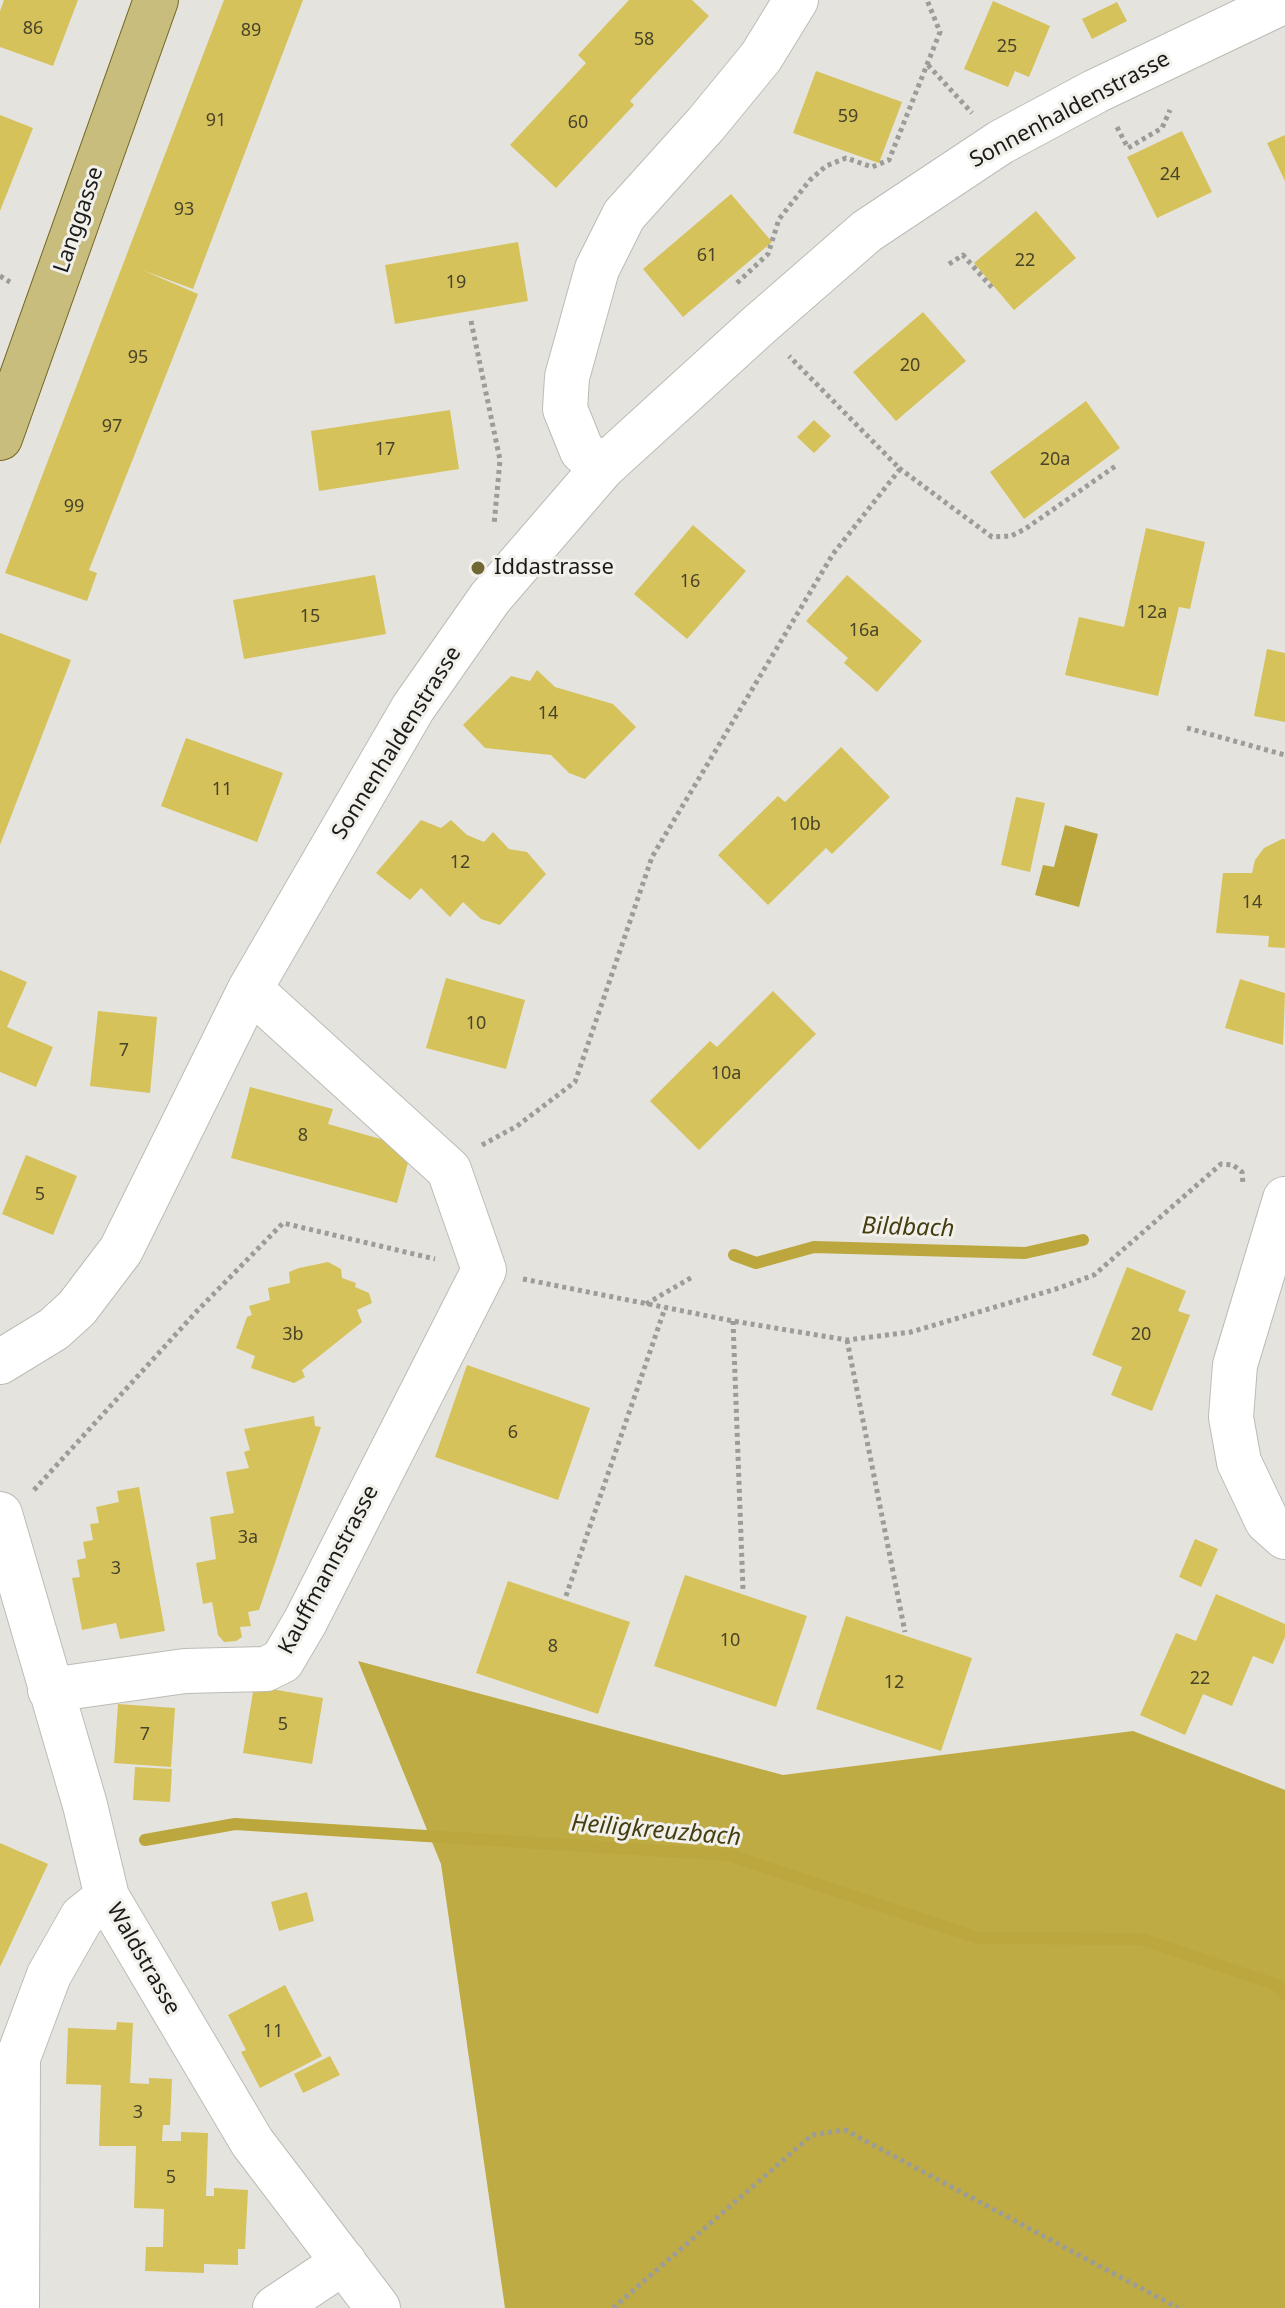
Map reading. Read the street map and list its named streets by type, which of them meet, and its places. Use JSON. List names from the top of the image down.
{
  "streets": {
    "main road": ["Langgasse"],
    "street": ["Sonnenhaldenstrasse", "Kauffmannstrasse", "Waldstrasse"]
  },
  "crossings": [
    ["Kauffmannstrasse", "Waldstrasse"]
  ],
  "water": ["Bildbach", "Heiligkreuzbach"],
  "places": ["Iddastrasse"],
  "house_numbers": [
    "86",
    "89",
    "58",
    "25",
    "59",
    "91",
    "60",
    "24",
    "93",
    "61",
    "22",
    "19",
    "95",
    "20",
    "97",
    "17",
    "20a",
    "99",
    "16",
    "12a",
    "15",
    "16a",
    "14",
    "11",
    "10b",
    "12",
    "14",
    "10",
    "7",
    "10a",
    "8",
    "5",
    "3b",
    "20",
    "6",
    "3a",
    "3",
    "10",
    "8",
    "22",
    "12",
    "5",
    "7",
    "11",
    "3",
    "5"
  ]
}
